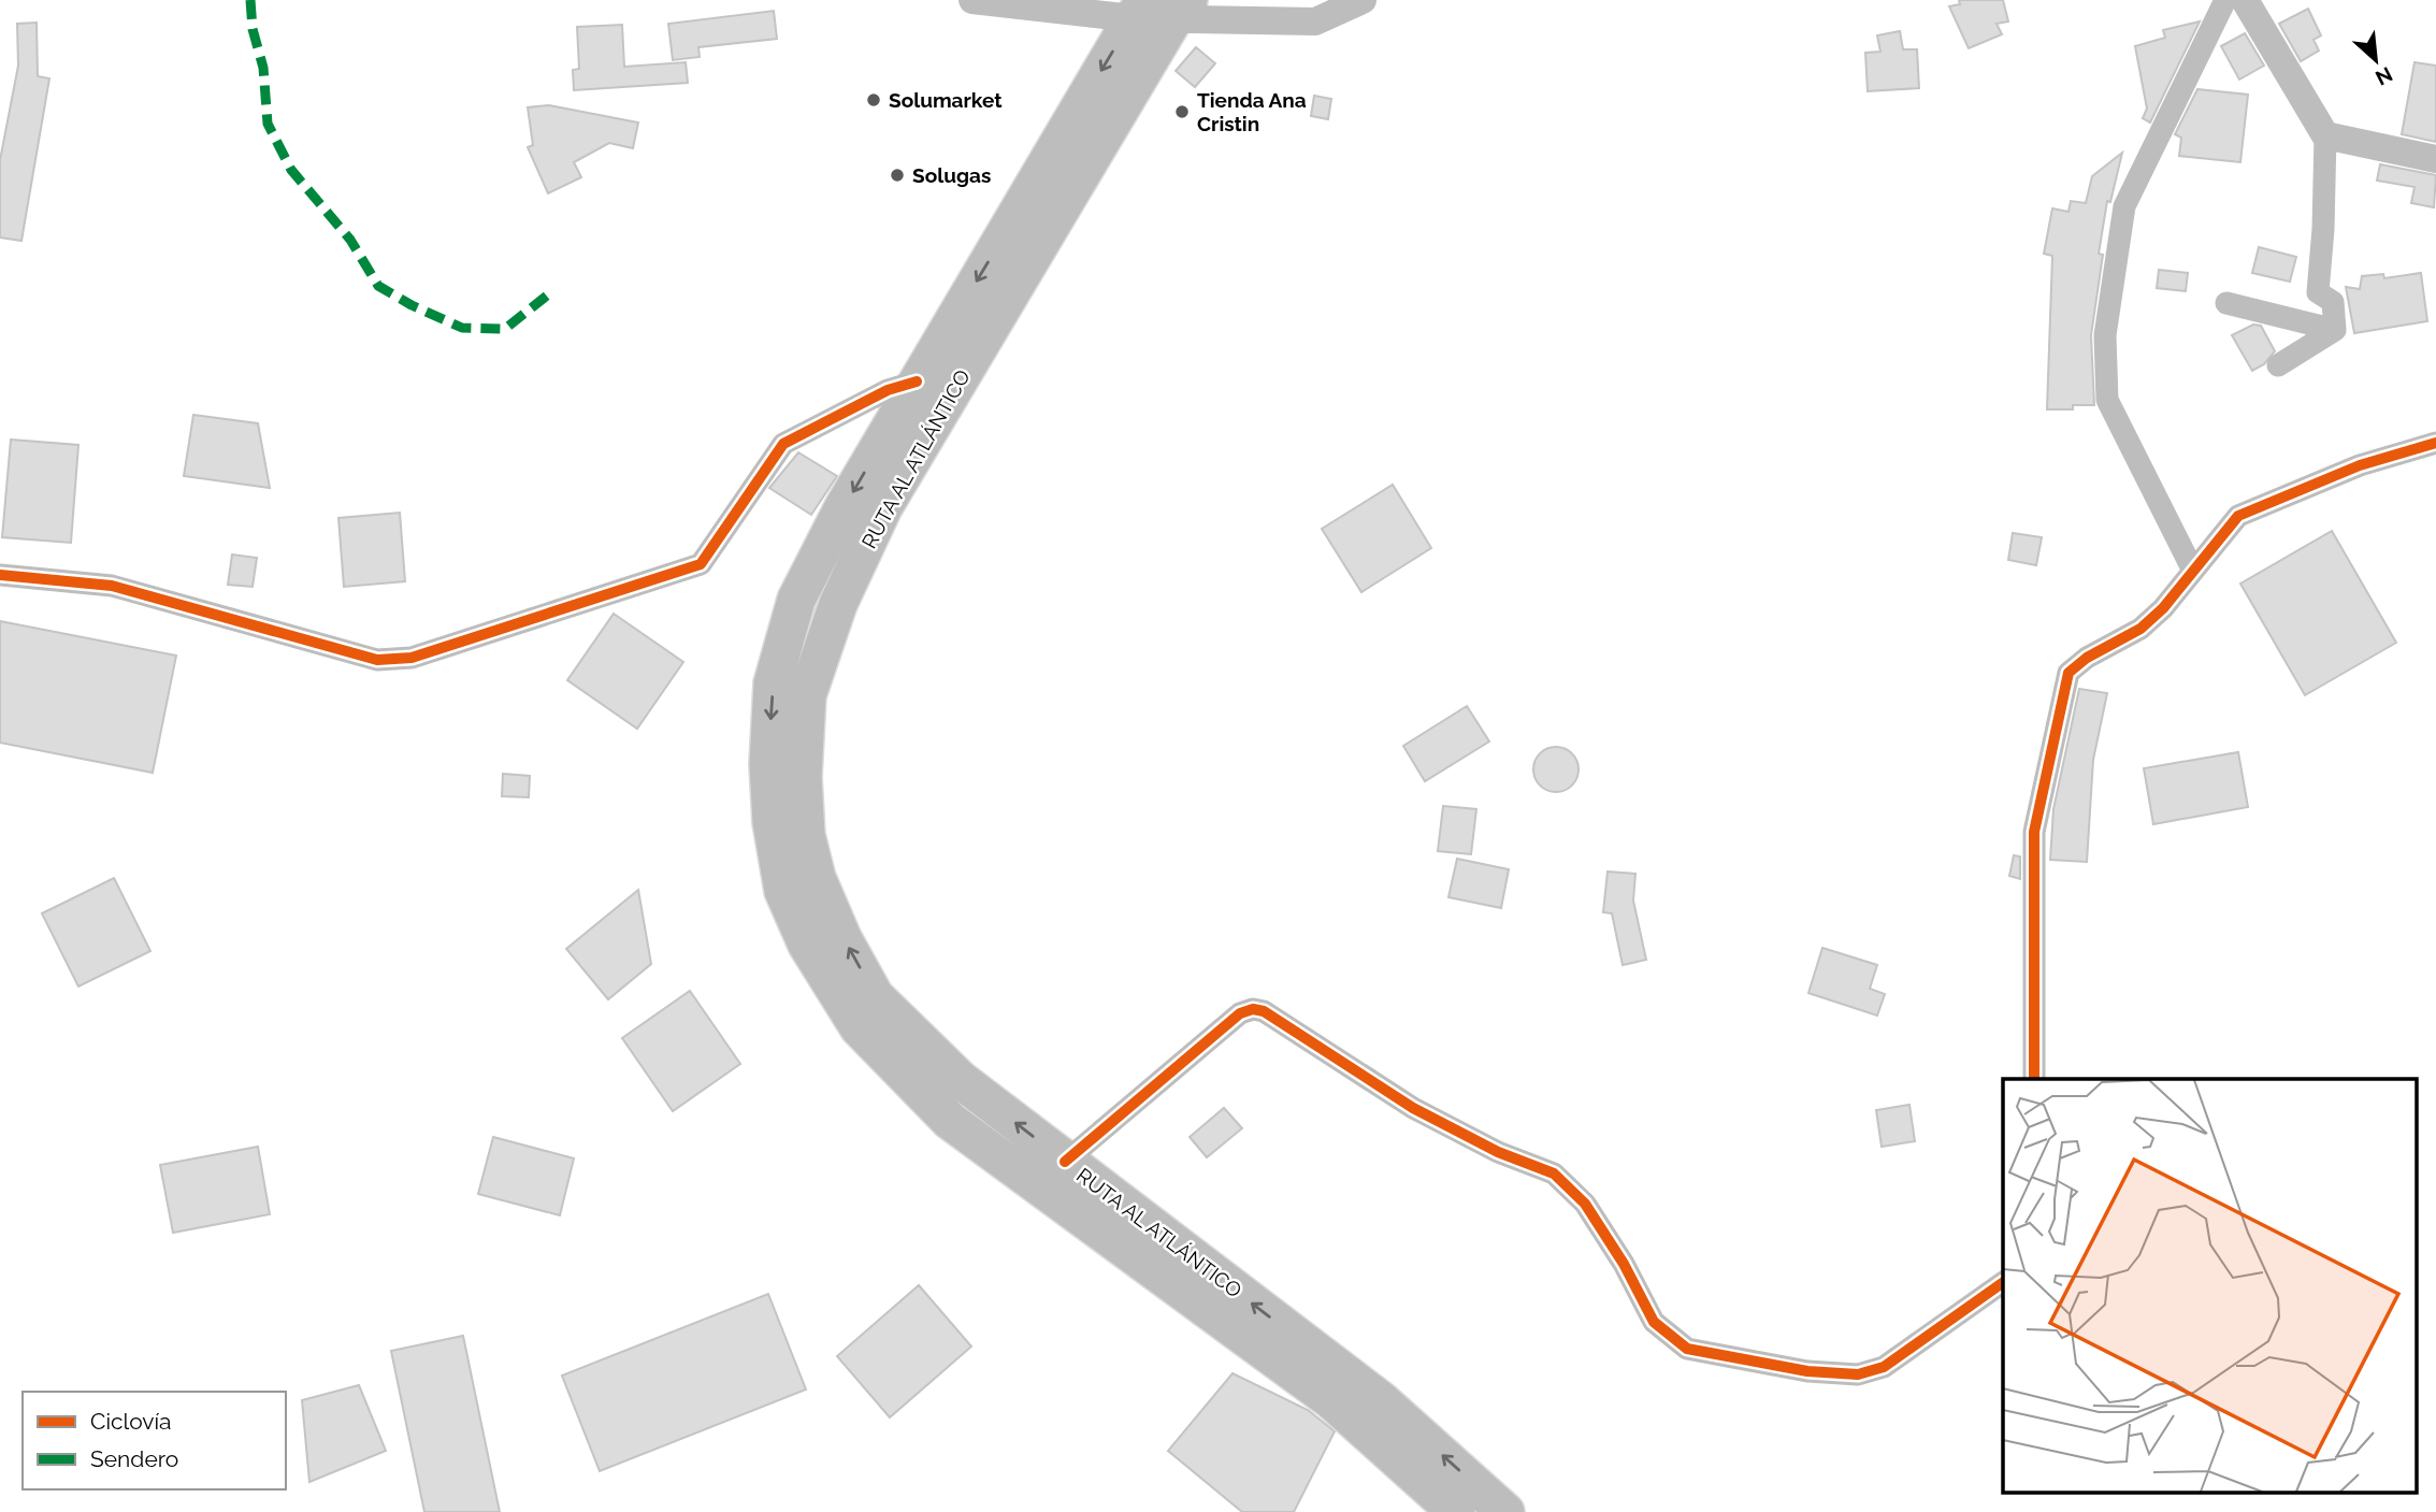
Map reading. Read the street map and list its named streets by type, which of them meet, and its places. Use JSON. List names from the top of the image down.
{
  "streets": {
    "highway": ["RUTA AL ATLÁNTICO"]
  },
  "places": ["Solumarket", "Tienda Ana Cristin", "Solugas"],
  "legend": ["Ciclovía", "Sendero"],
  "north": "bottom right"
}
